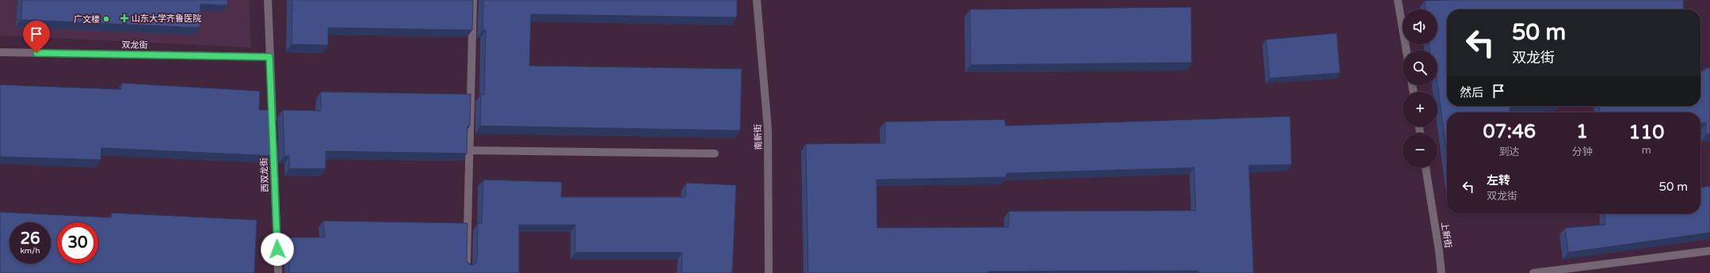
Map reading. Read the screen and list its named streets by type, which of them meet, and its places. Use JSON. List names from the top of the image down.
{
  "streets": {
    "street": [
      "双龙街",
      "南新街",
      "西双龙街",
      "上新街"
    ]
  },
  "places": {
    "health": ["山东大学齐鲁医院"],
    "other": ["广文楼"]
  },
  "page": {
    "map_buttons": ["+", "−"],
    "turn": ["50 m", "双龙街"],
    "then": "然后",
    "eta": [
      "07:46",
      "到达",
      "1",
      "分钟",
      "110",
      "m"
    ],
    "list": [
      {
        "name": "左转",
        "note": "双龙街",
        "value": "50 m"
      }
    ],
    "speed": "26 km/h",
    "limit": "30"
  }
}
